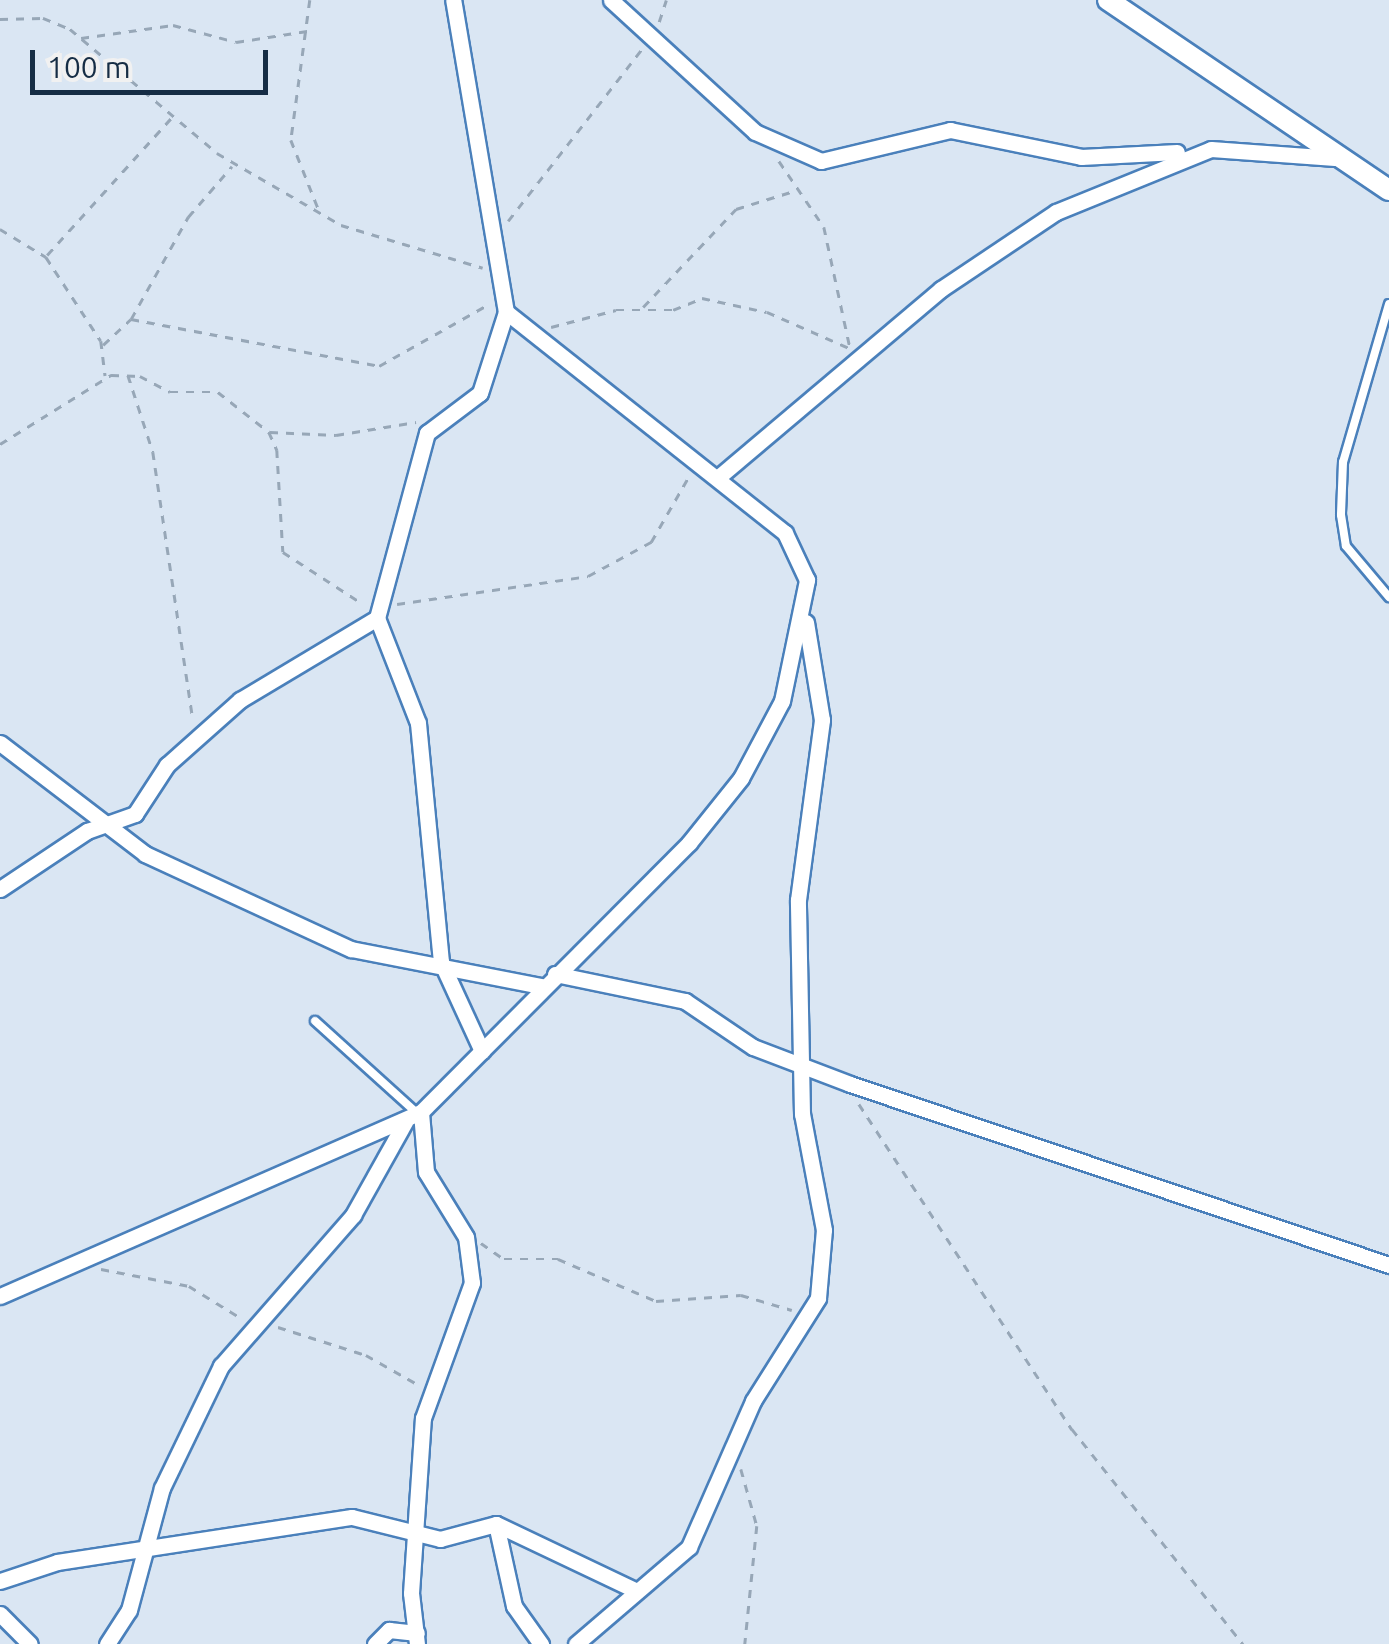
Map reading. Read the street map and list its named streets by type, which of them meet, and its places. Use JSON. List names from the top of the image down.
{
  "scale_bar": "100 m"
}
